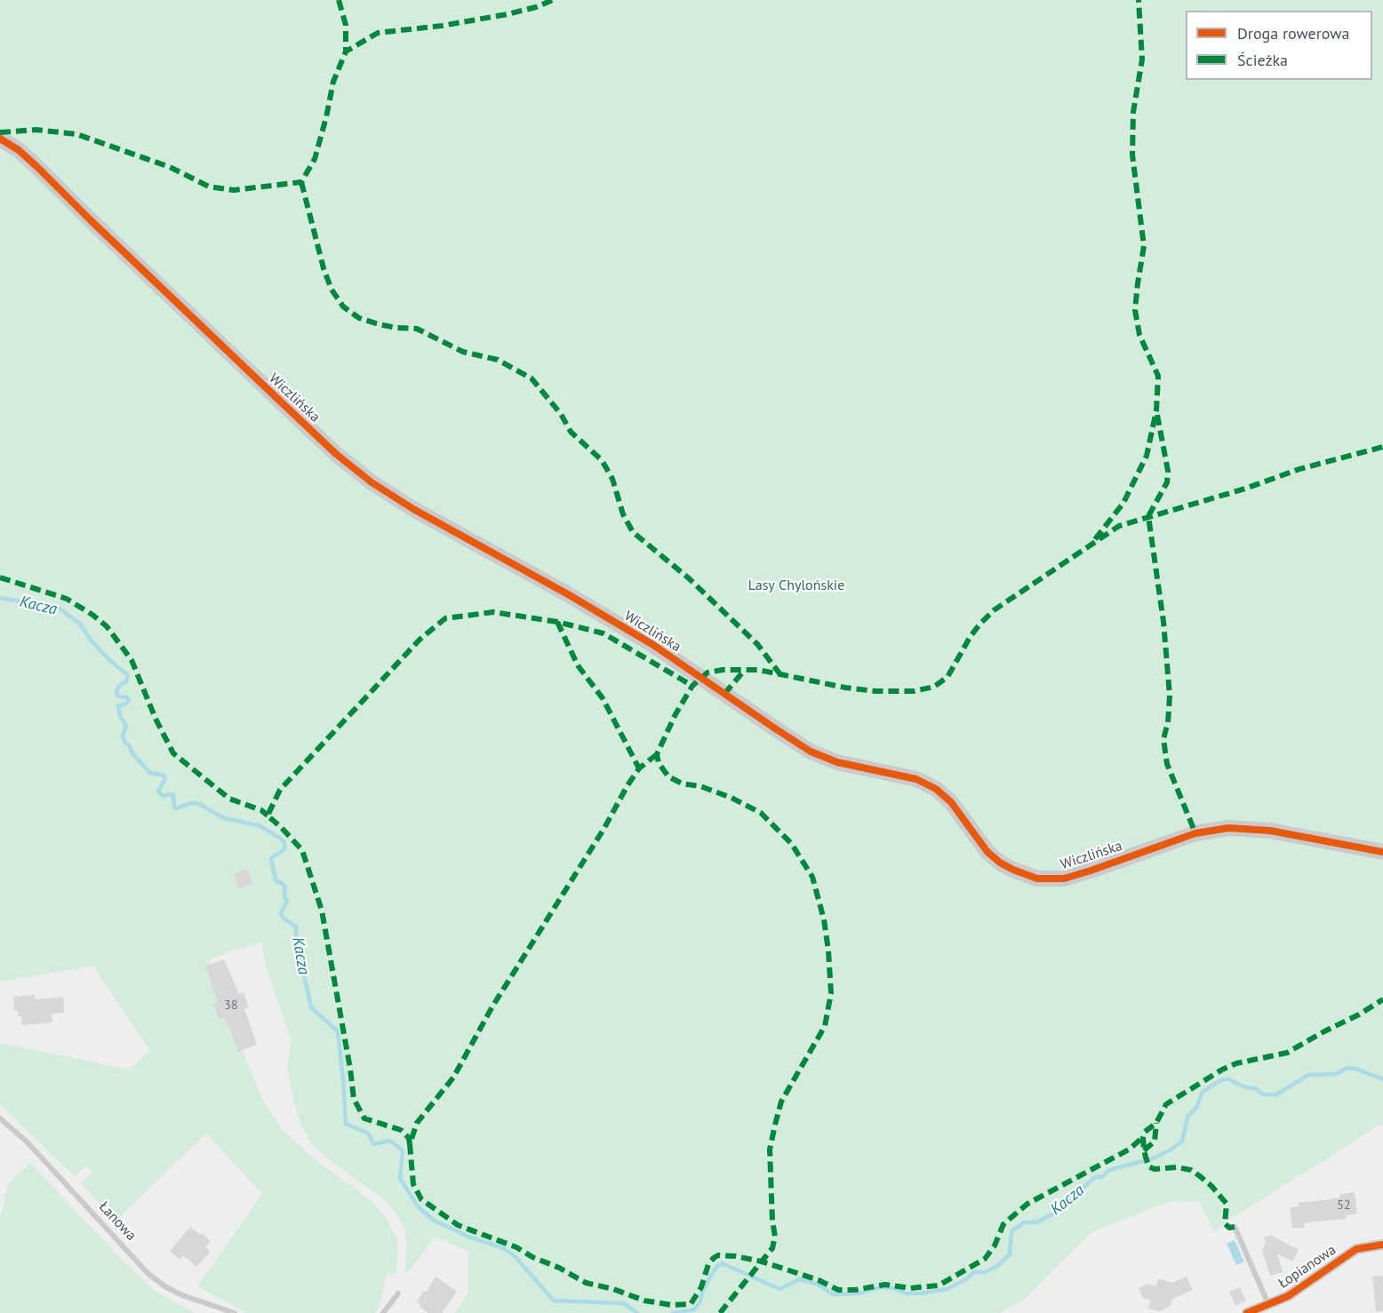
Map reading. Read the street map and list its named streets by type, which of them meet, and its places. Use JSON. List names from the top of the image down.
{
  "streets": {
    "street": ["Wiczlińska", "Łopianowa"],
    "lane": ["Łanowa"]
  },
  "water": ["Kacza"],
  "parks": ["Lasy Chylońskie"],
  "house_numbers": ["38", "52"],
  "legend": ["Droga rowerowa", "Ścieżka"]
}
